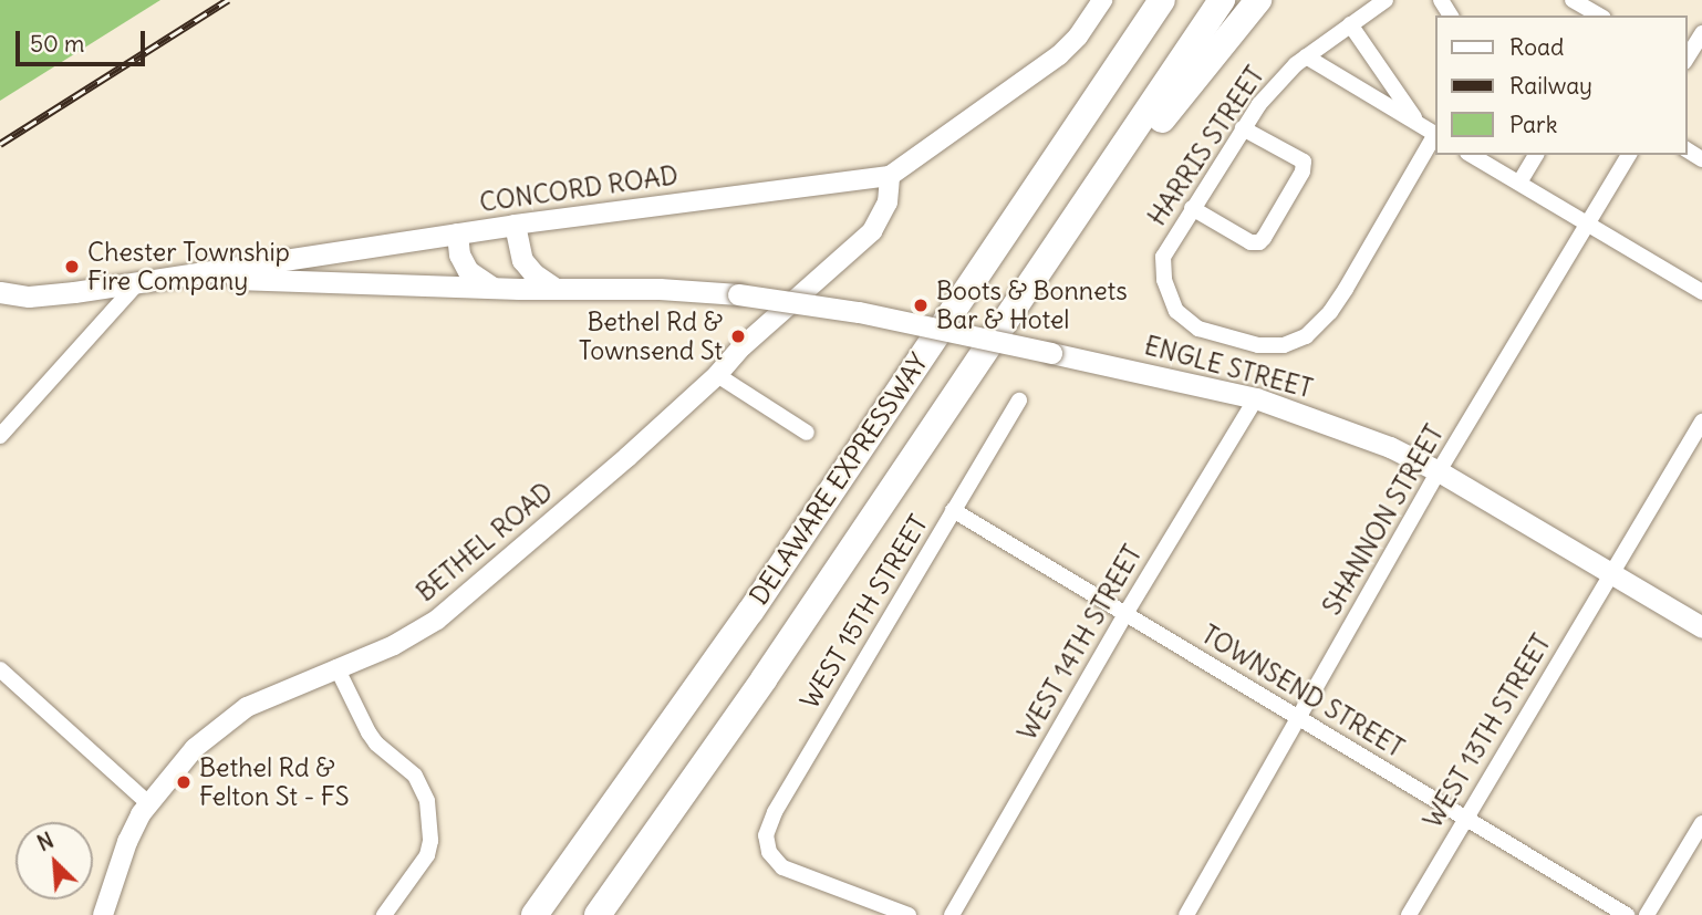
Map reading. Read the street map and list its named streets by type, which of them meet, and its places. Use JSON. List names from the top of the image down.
{
  "streets": {
    "highway": ["DELAWARE EXPRESSWAY"],
    "main road": ["CONCORD ROAD", "ENGLE STREET"],
    "street": [
      "HARRIS STREET",
      "SHANNON STREET",
      "BETHEL ROAD",
      "WEST 15TH STREET",
      "WEST 14TH STREET",
      "TOWNSEND STREET",
      "WEST 13TH STREET"
    ]
  },
  "crossings": [
    ["CONCORD ROAD", "ENGLE STREET"],
    ["CONCORD ROAD", "BETHEL ROAD"],
    ["ENGLE STREET", "SHANNON STREET"],
    ["ENGLE STREET", "WEST 14TH STREET"],
    ["ENGLE STREET", "WEST 13TH STREET"],
    ["SHANNON STREET", "TOWNSEND STREET"],
    ["WEST 15TH STREET", "TOWNSEND STREET"],
    ["WEST 14TH STREET", "TOWNSEND STREET"],
    ["TOWNSEND STREET", "WEST 13TH STREET"]
  ],
  "places": [
    "Chester Township Fire Company",
    "Boots & Bonnets Bar & Hotel",
    "Bethel Rd & Townsend St",
    "Bethel Rd & Felton St - FS"
  ],
  "legend": ["Road", "Railway", "Park"],
  "scale_bar": "50 m",
  "north": "top left"
}
